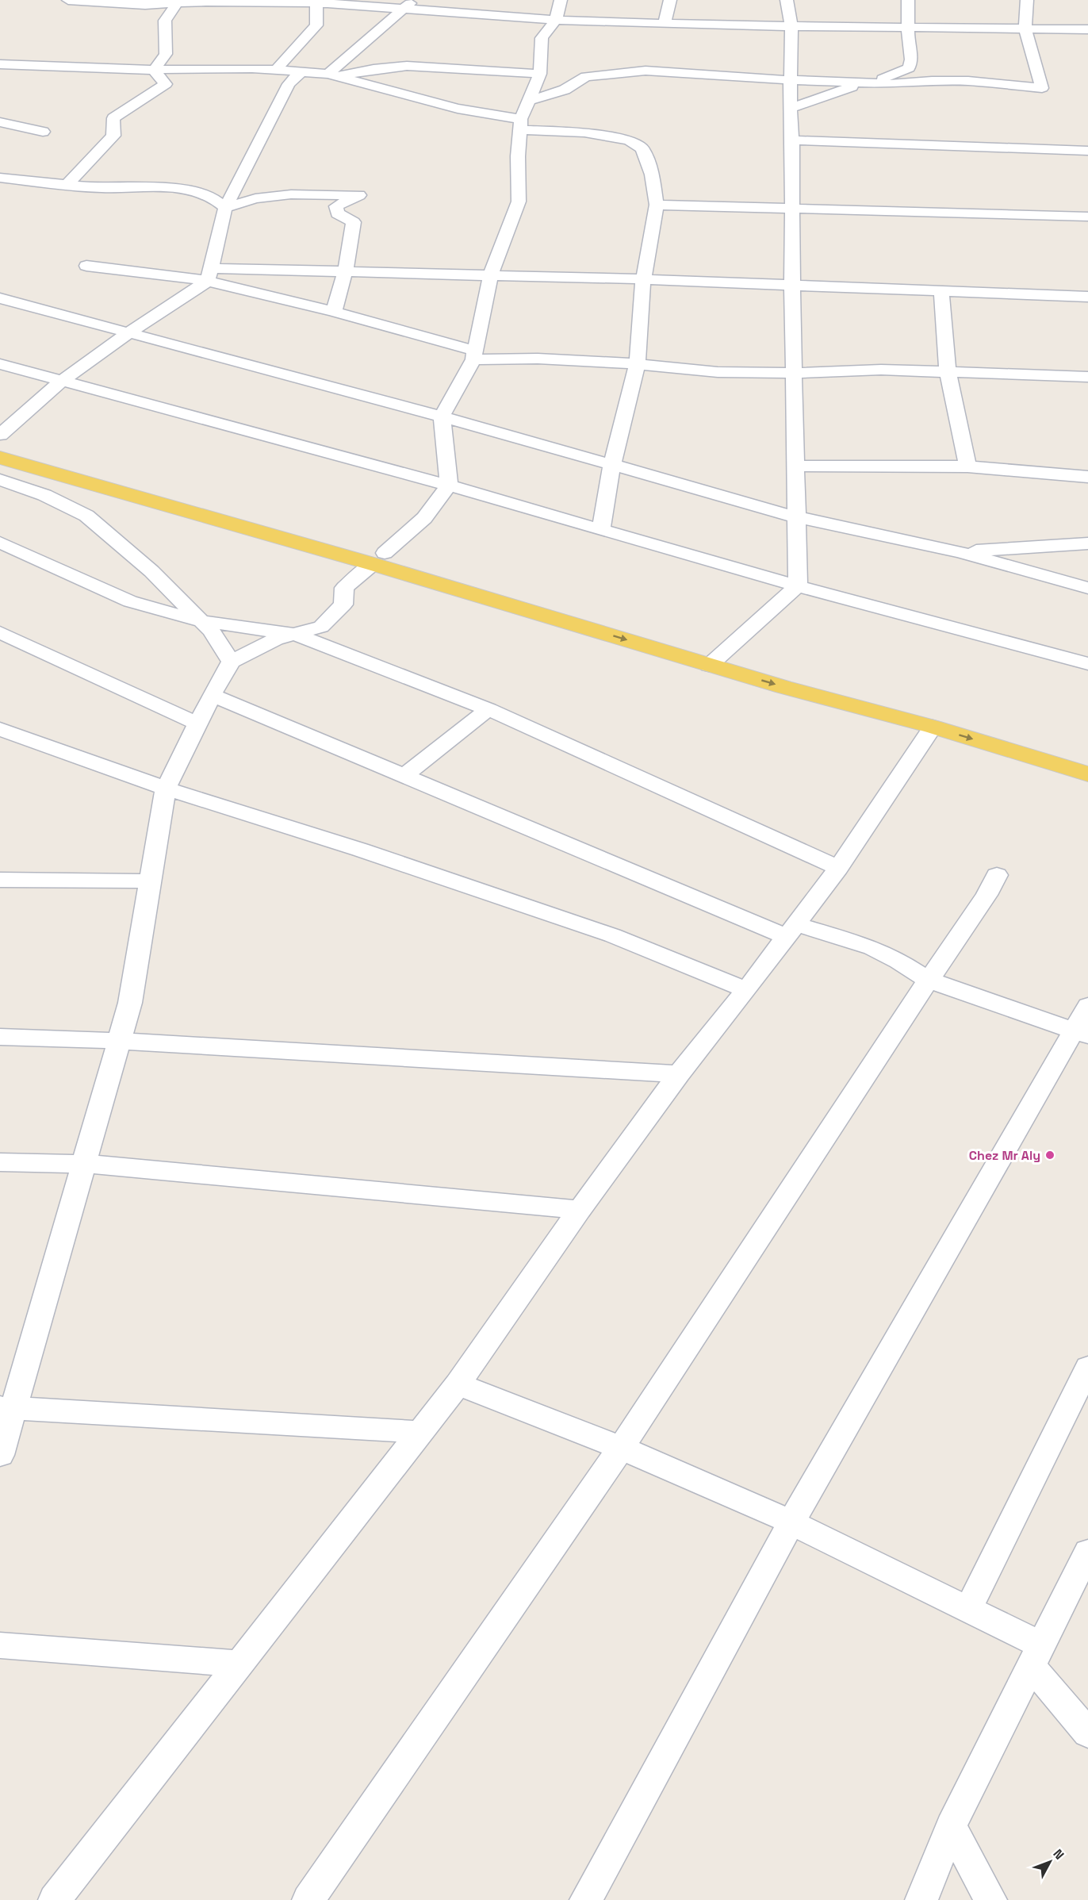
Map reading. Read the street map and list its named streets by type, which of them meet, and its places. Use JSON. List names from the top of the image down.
{
  "places": ["Chez Mr Aly"],
  "north": "top right"
}
